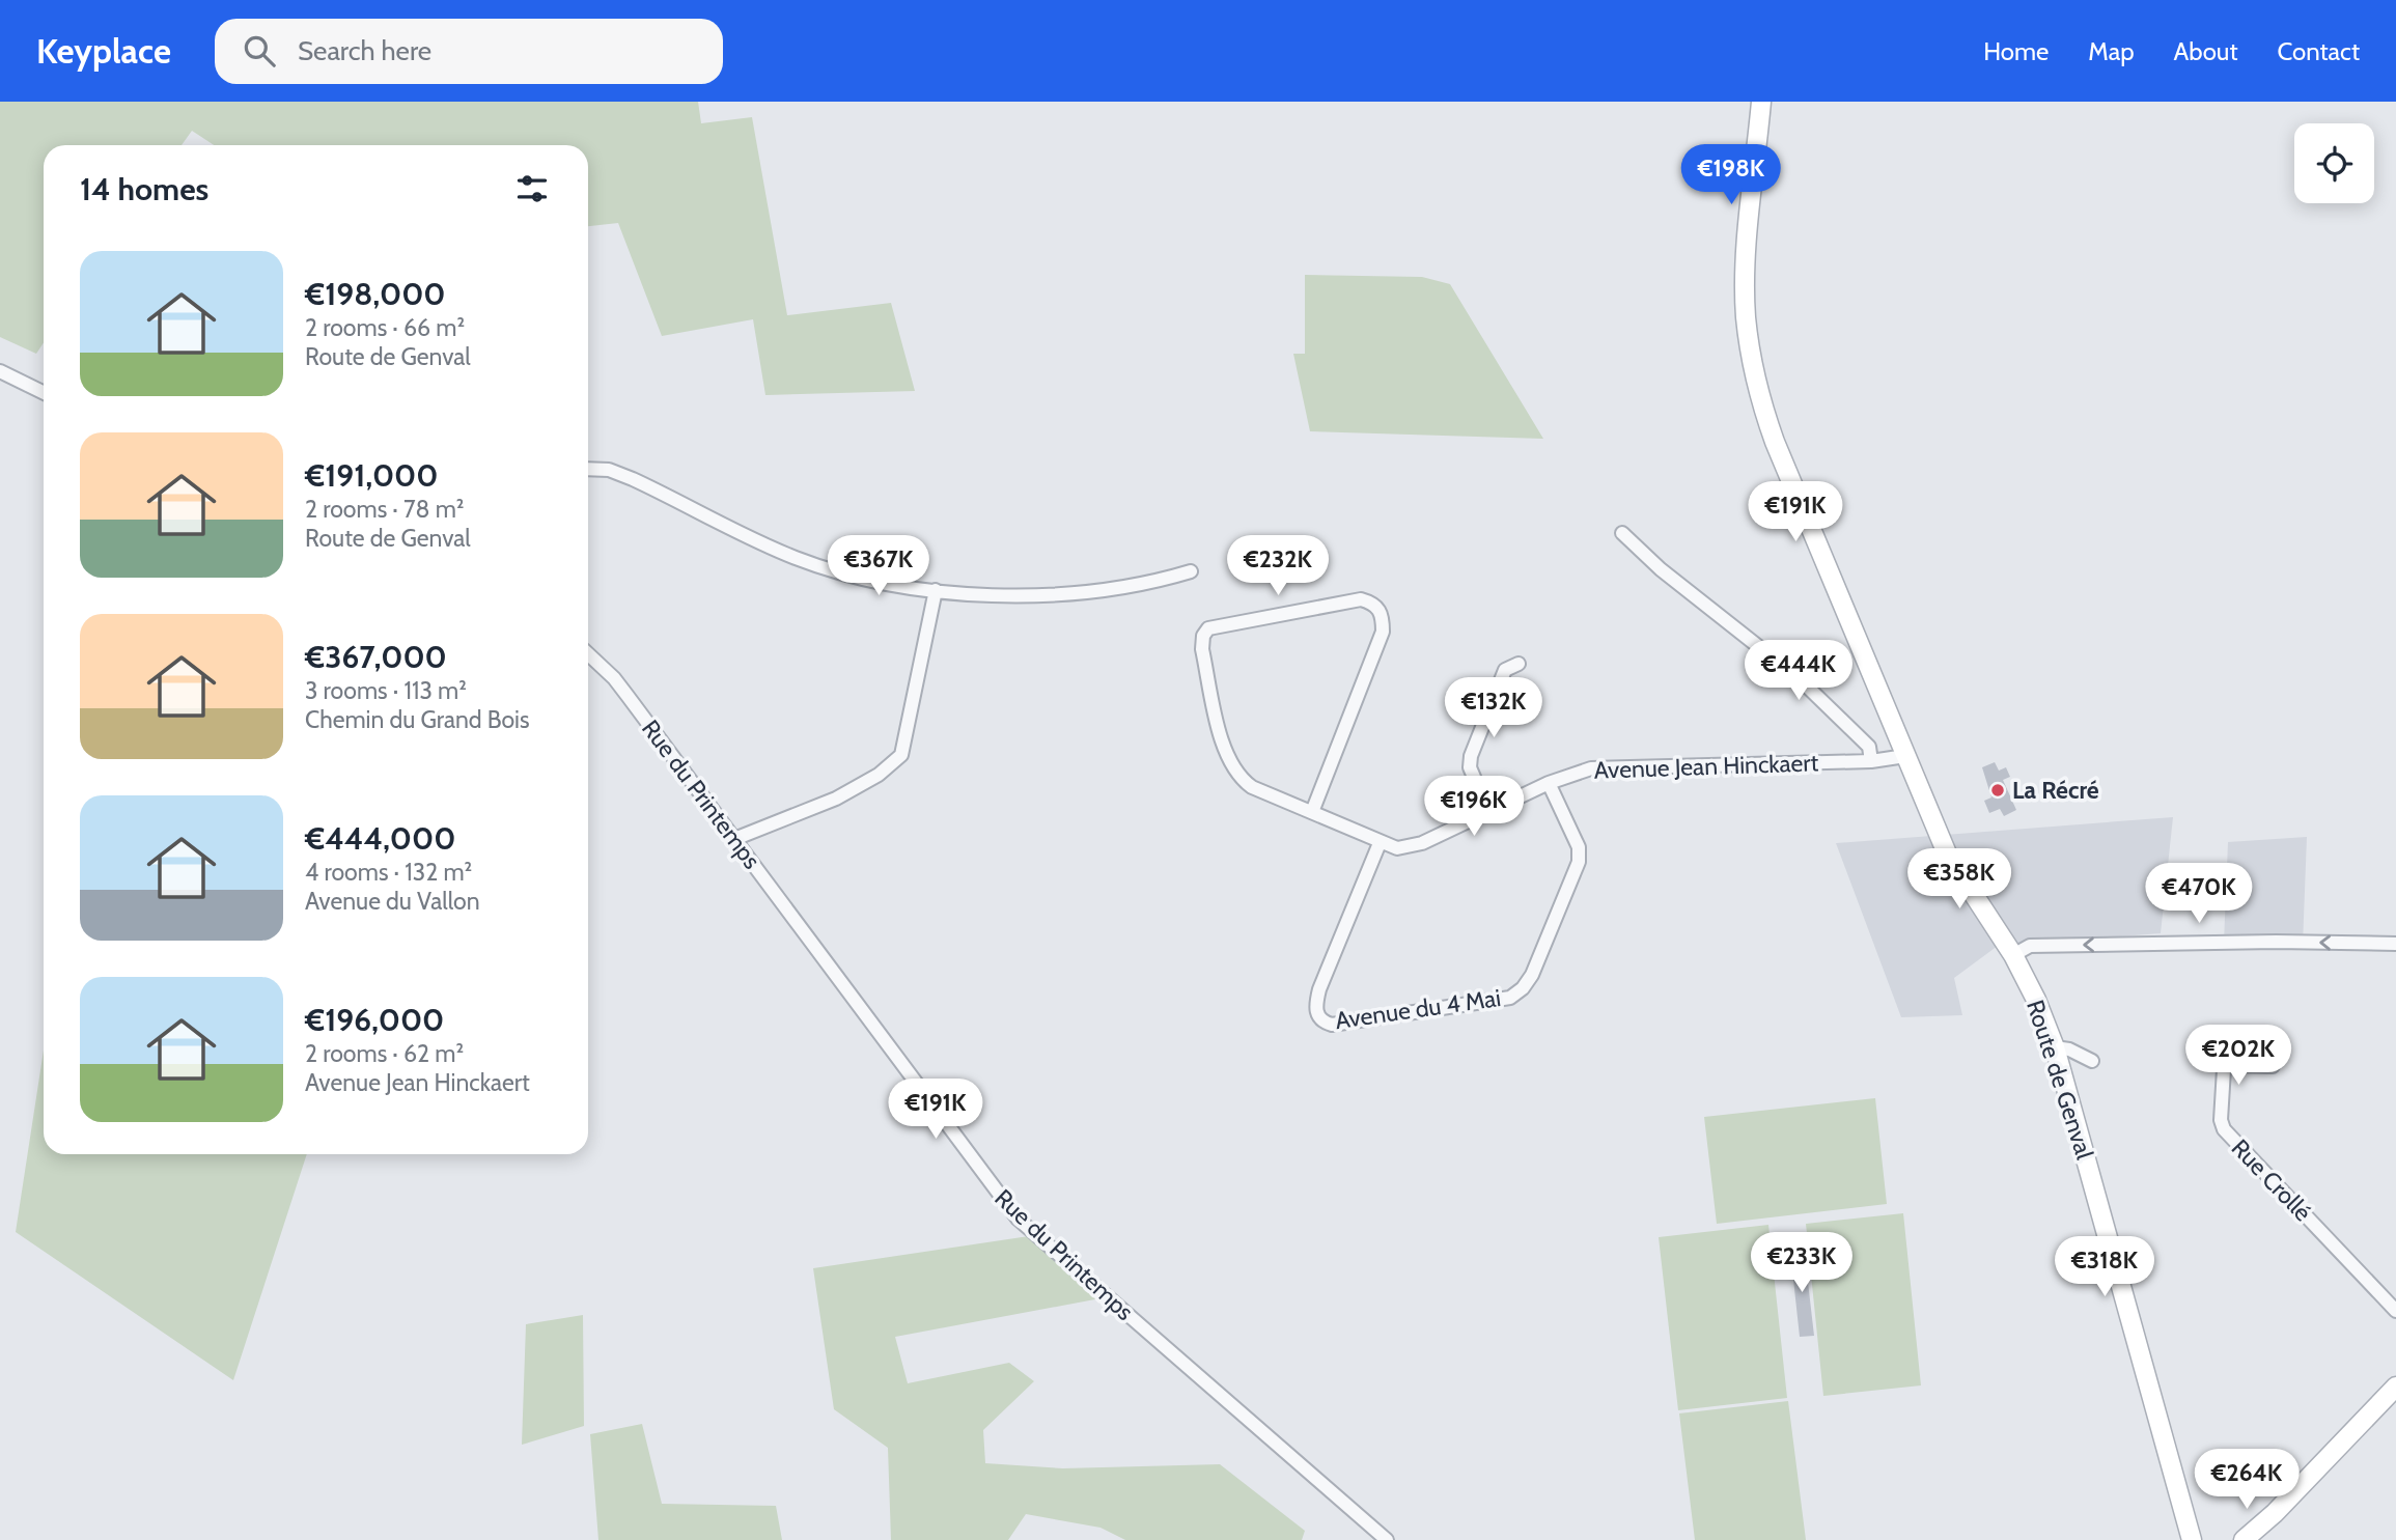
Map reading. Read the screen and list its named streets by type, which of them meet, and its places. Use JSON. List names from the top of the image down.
{
  "streets": {
    "main road": ["Route de Genval"],
    "street": [
      "Avenue Jean Hinckaert",
      "Rue du Printemps",
      "Avenue du 4 Mai",
      "Rue Crollé"
    ]
  },
  "crossings": [
    ["Avenue Jean Hinckaert", "Avenue du 4 Mai"],
    ["Avenue Jean Hinckaert", "Route de Genval"]
  ],
  "places": ["La Récré"],
  "page": {
    "header": "Keyplace",
    "search": "Search here",
    "nav": [
      "Home",
      "Map",
      "About",
      "Contact"
    ],
    "price": [
      "€198K",
      "€191K",
      "€367K",
      "€232K",
      "€444K",
      "€132K",
      "€196K",
      "€358K",
      "€470K",
      "€202K",
      "€191K",
      "€233K",
      "€318K",
      "€264K"
    ],
    "heading": "14 homes",
    "list": [
      {
        "name": "€198,000",
        "note": "2 rooms · 66 m² · Route de Genval"
      },
      {
        "name": "€191,000",
        "note": "2 rooms · 78 m² · Route de Genval"
      },
      {
        "name": "€367,000",
        "note": "3 rooms · 113 m² · Chemin du Grand Bois"
      },
      {
        "name": "€444,000",
        "note": "4 rooms · 132 m² · Avenue du Vallon"
      },
      {
        "name": "€196,000",
        "note": "2 rooms · 62 m² · Avenue Jean Hinckaert"
      }
    ]
  }
}
